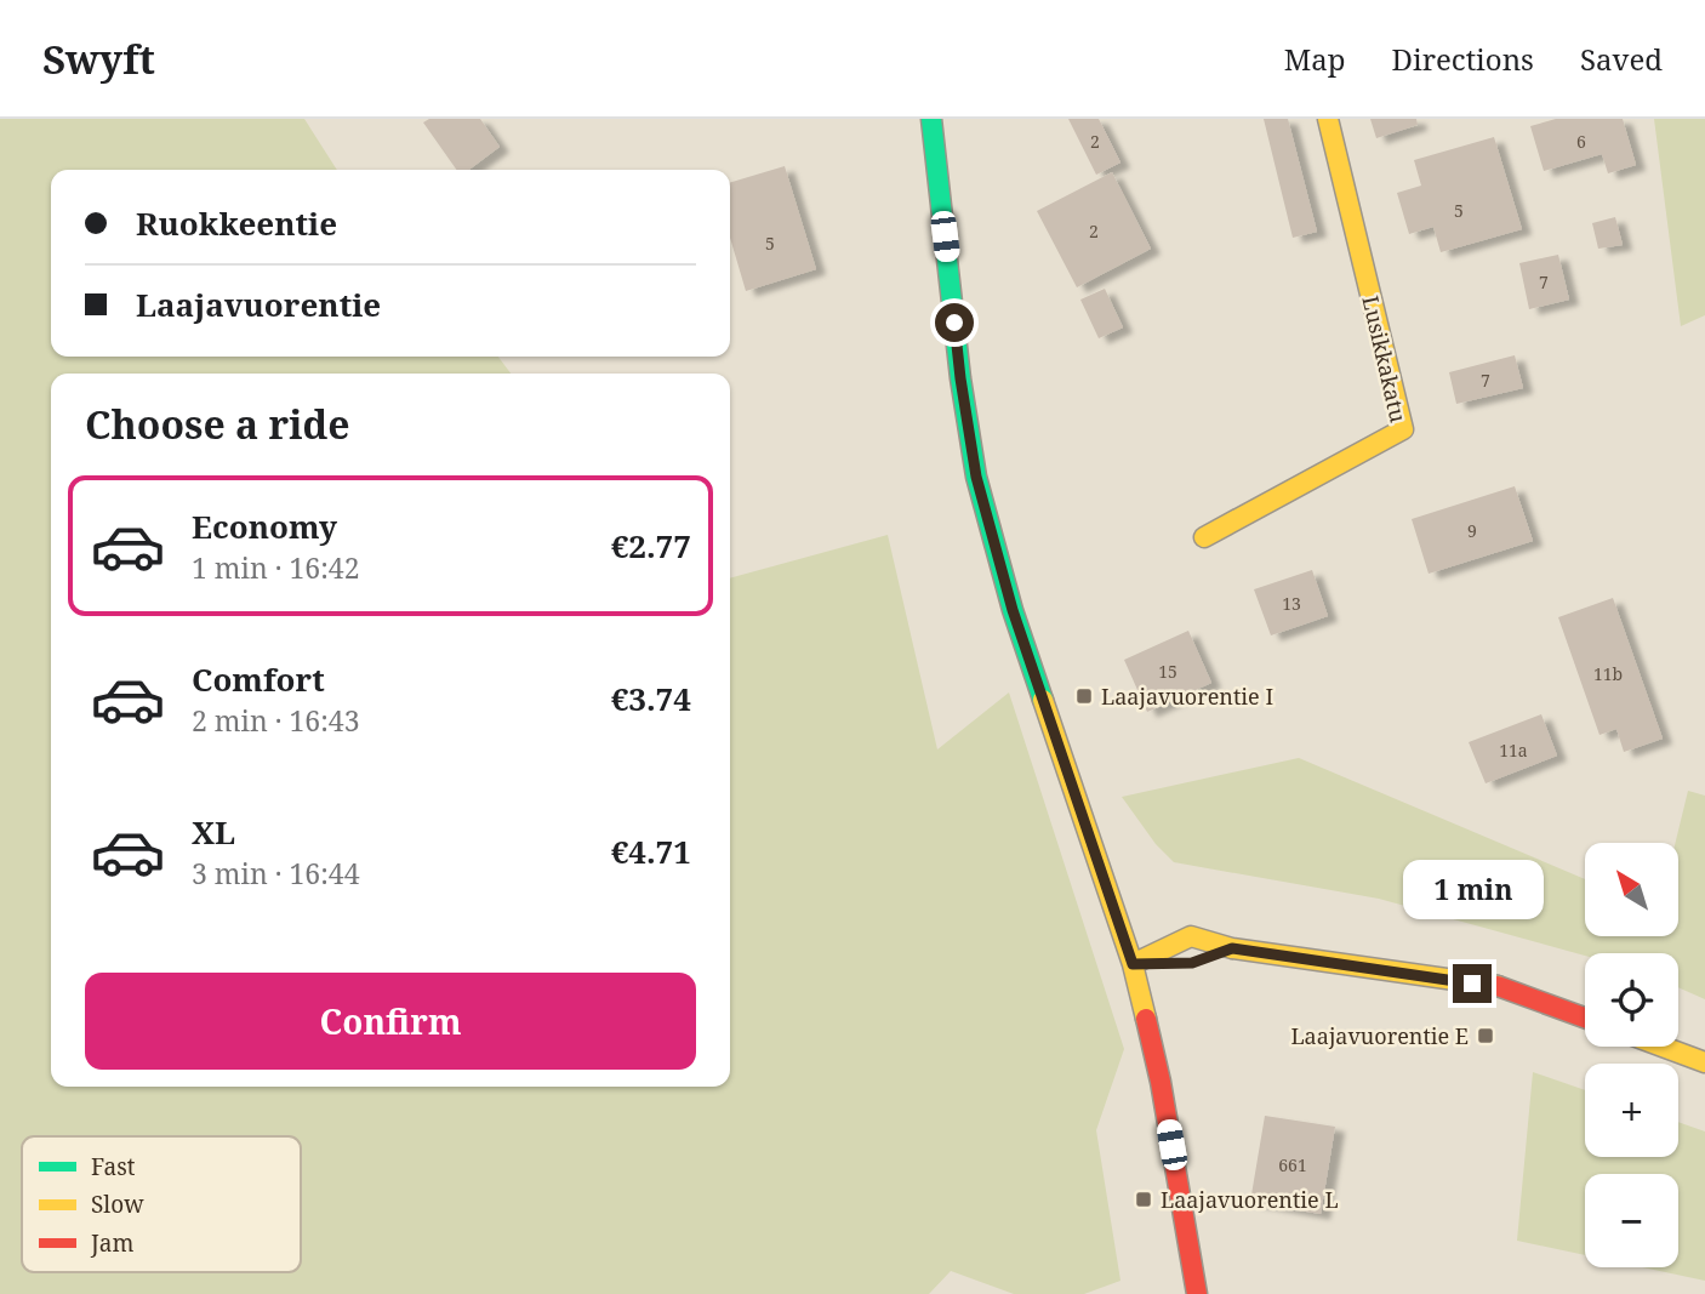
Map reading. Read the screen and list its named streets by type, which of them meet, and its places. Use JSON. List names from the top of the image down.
{
  "streets": {
    "street": ["Lusikkakatu"]
  },
  "places": {
    "transit": ["Laajavuorentie I", "Laajavuorentie E", "Laajavuorentie L"]
  },
  "house_numbers": [
    "2",
    "6",
    "5",
    "2",
    "5",
    "7",
    "7",
    "9",
    "13",
    "15",
    "11b",
    "11a",
    "661"
  ],
  "legend": ["Fast", "Slow", "Jam"],
  "north": "top left",
  "page": {
    "header": "Swyft",
    "nav": ["Map", "Directions", "Saved"],
    "banner": ["Ruokkeentie", "Laajavuorentie"],
    "heading": "Choose a ride",
    "list": [
      {
        "name": "Economy",
        "note": "1 min · 16:42",
        "value": "€2.77"
      },
      {
        "name": "Comfort",
        "note": "2 min · 16:43",
        "value": "€3.74"
      },
      {
        "name": "XL",
        "note": "3 min · 16:44",
        "value": "€4.71"
      }
    ],
    "map_buttons": ["+", "−"],
    "bubble": "1 min",
    "buttons": "Confirm"
  }
}
